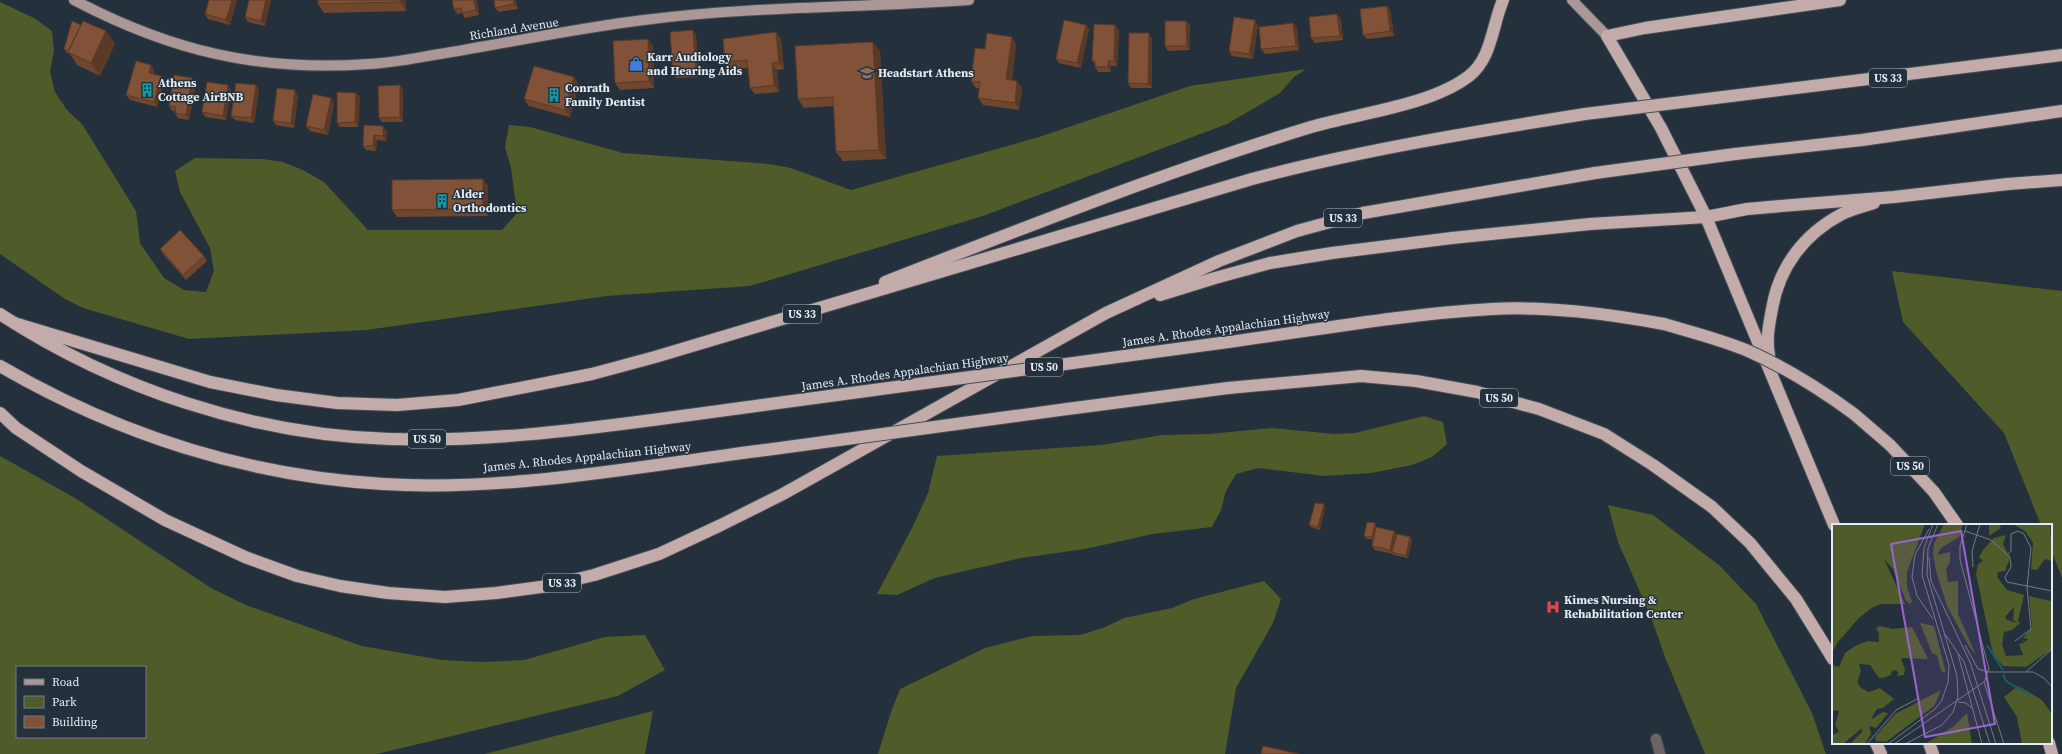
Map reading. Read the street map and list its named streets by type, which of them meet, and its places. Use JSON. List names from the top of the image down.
{
  "streets": {
    "highway": ["US 33", "James A. Rhodes Appalachian Highway", "US 50"],
    "main road": ["Richland Avenue"]
  },
  "crossings": [
    ["US 33", "James A. Rhodes Appalachian Highway"]
  ],
  "places": {
    "shop": ["Karr Audiology and Hearing Aids"],
    "school or university": ["Headstart Athens"],
    "building": ["Athens Cottage AirBNB", "Conrath Family Dentist", "Alder Orthodontics"],
    "hospital": ["Kimes Nursing & Rehabilitation Center"]
  },
  "legend": ["Road", "Park", "Building"]
}
